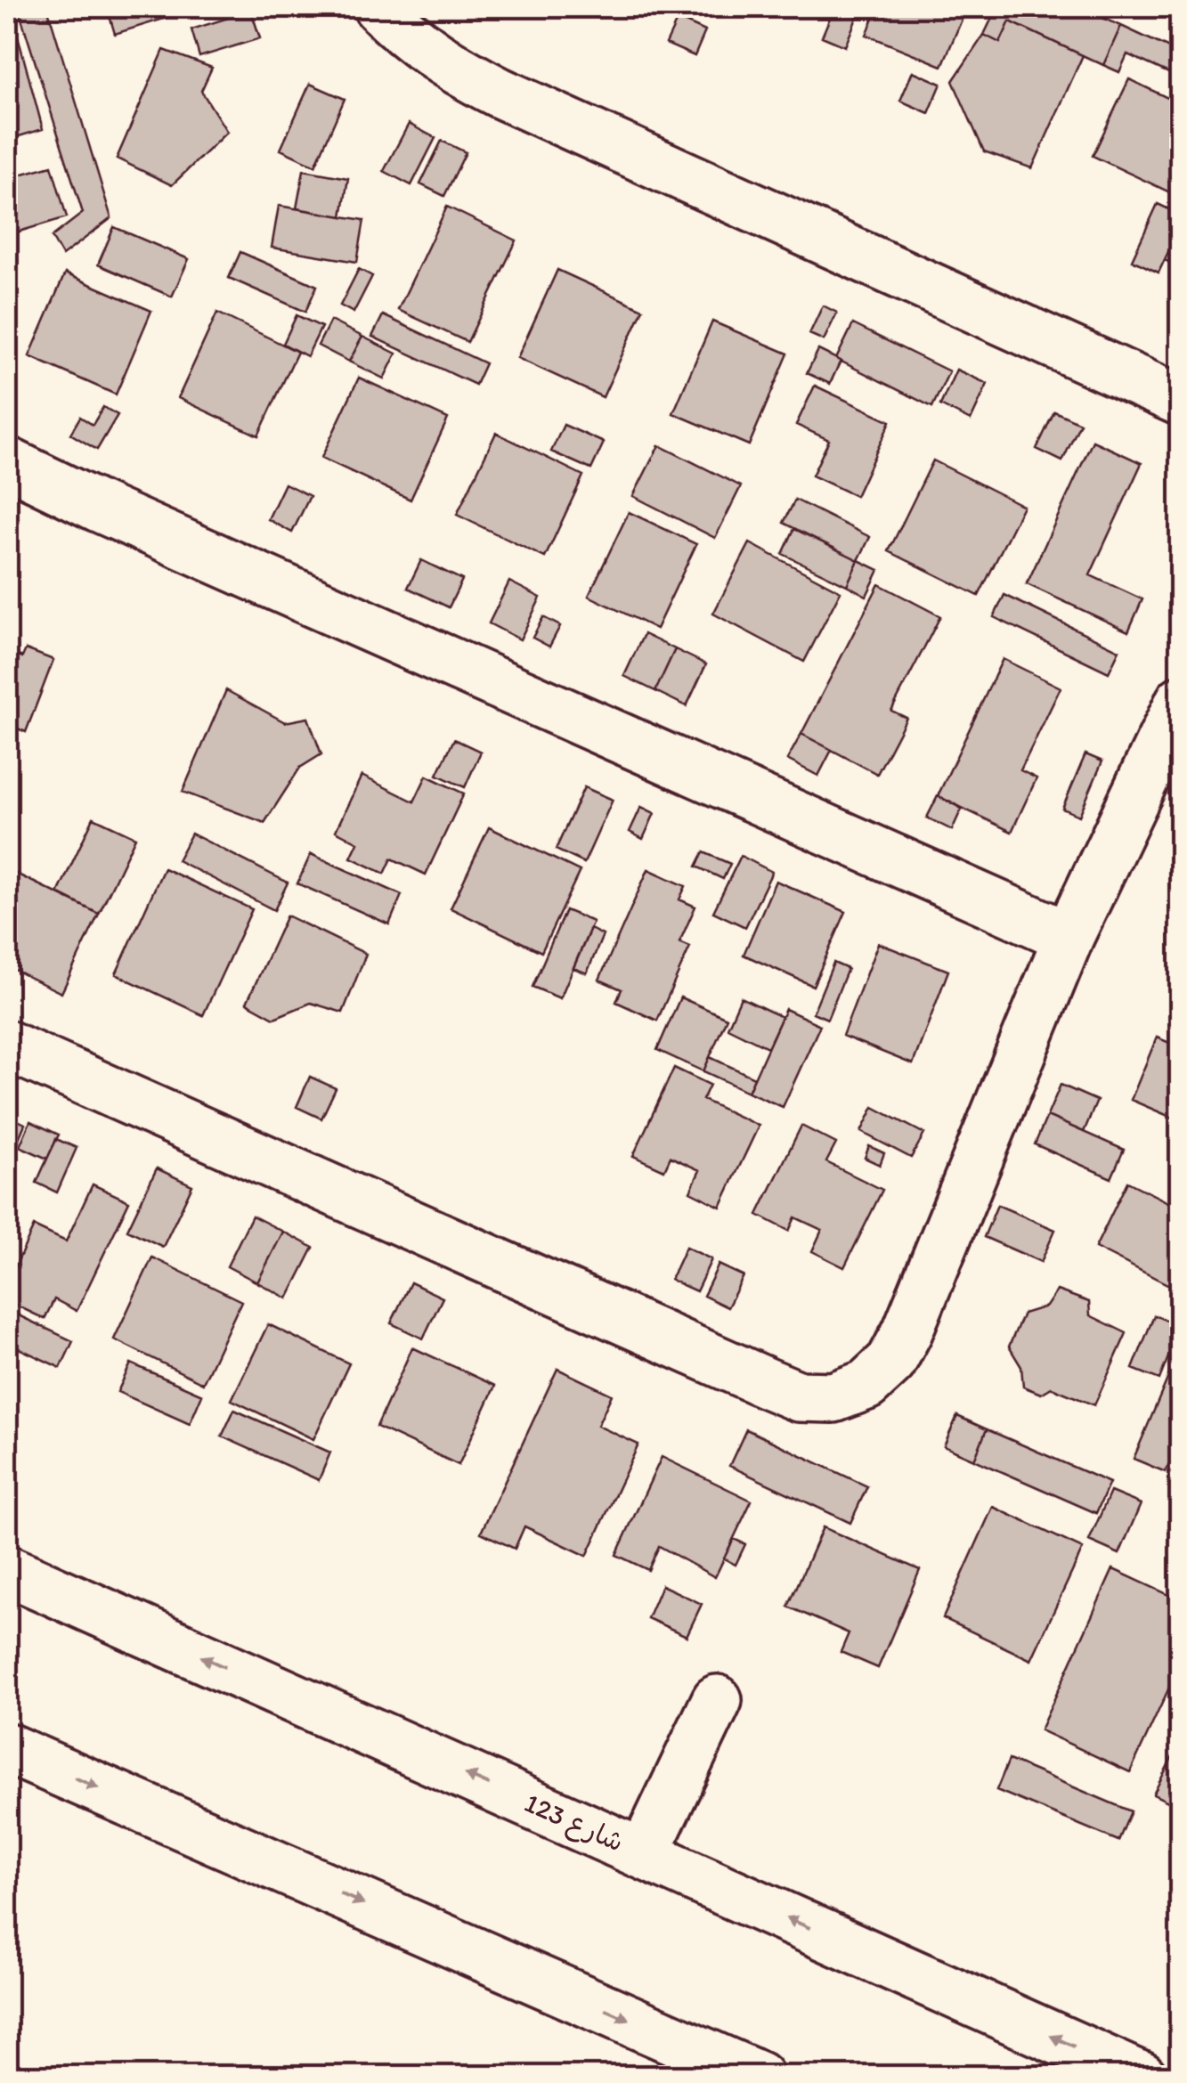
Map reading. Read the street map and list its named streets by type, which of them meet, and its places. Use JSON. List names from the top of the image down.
{
  "streets": {
    "street": ["شارع 123"]
  }
}
